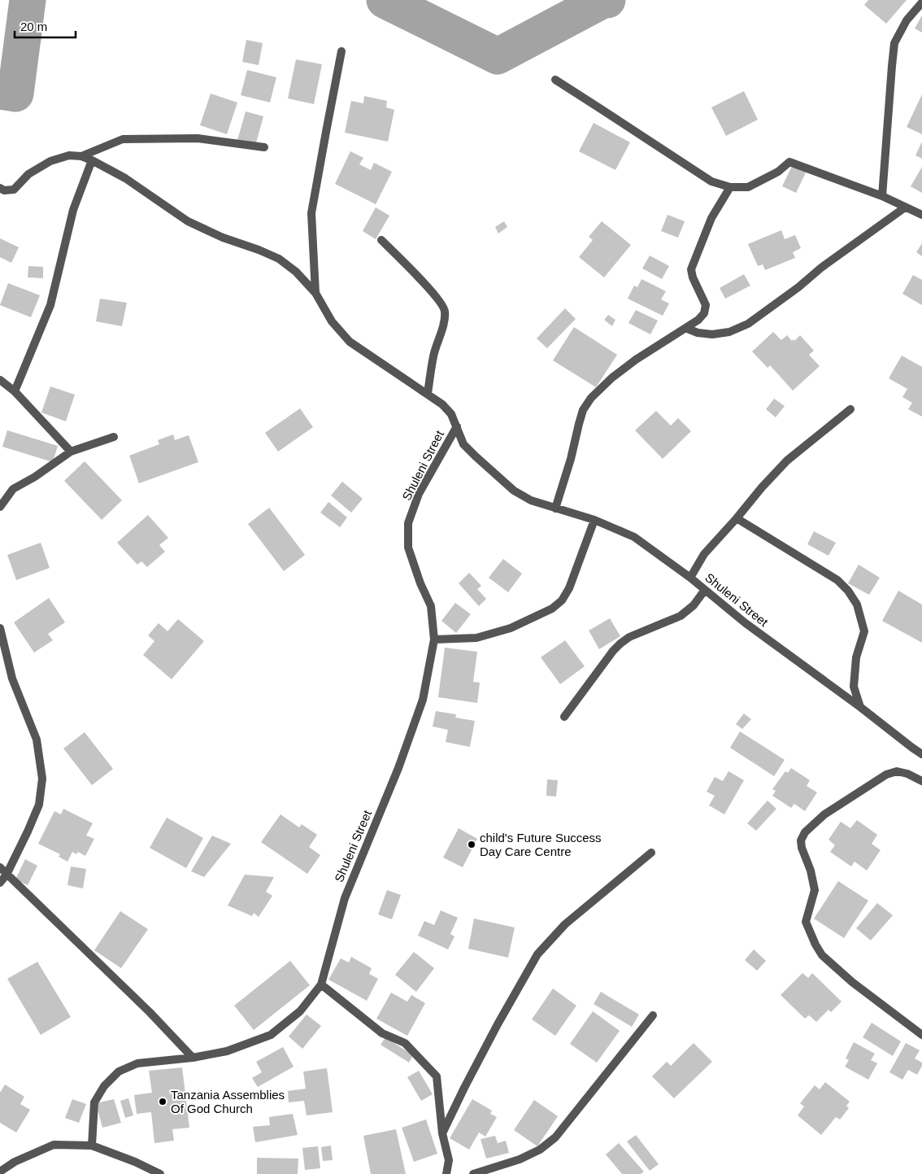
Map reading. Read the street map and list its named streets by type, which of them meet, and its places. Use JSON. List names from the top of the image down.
{
  "streets": {
    "street": ["Shuleni Street"]
  },
  "places": ["child's Future Success Day Care Centre", "Tanzania Assemblies Of God Church"],
  "scale_bar": "20 m"
}
